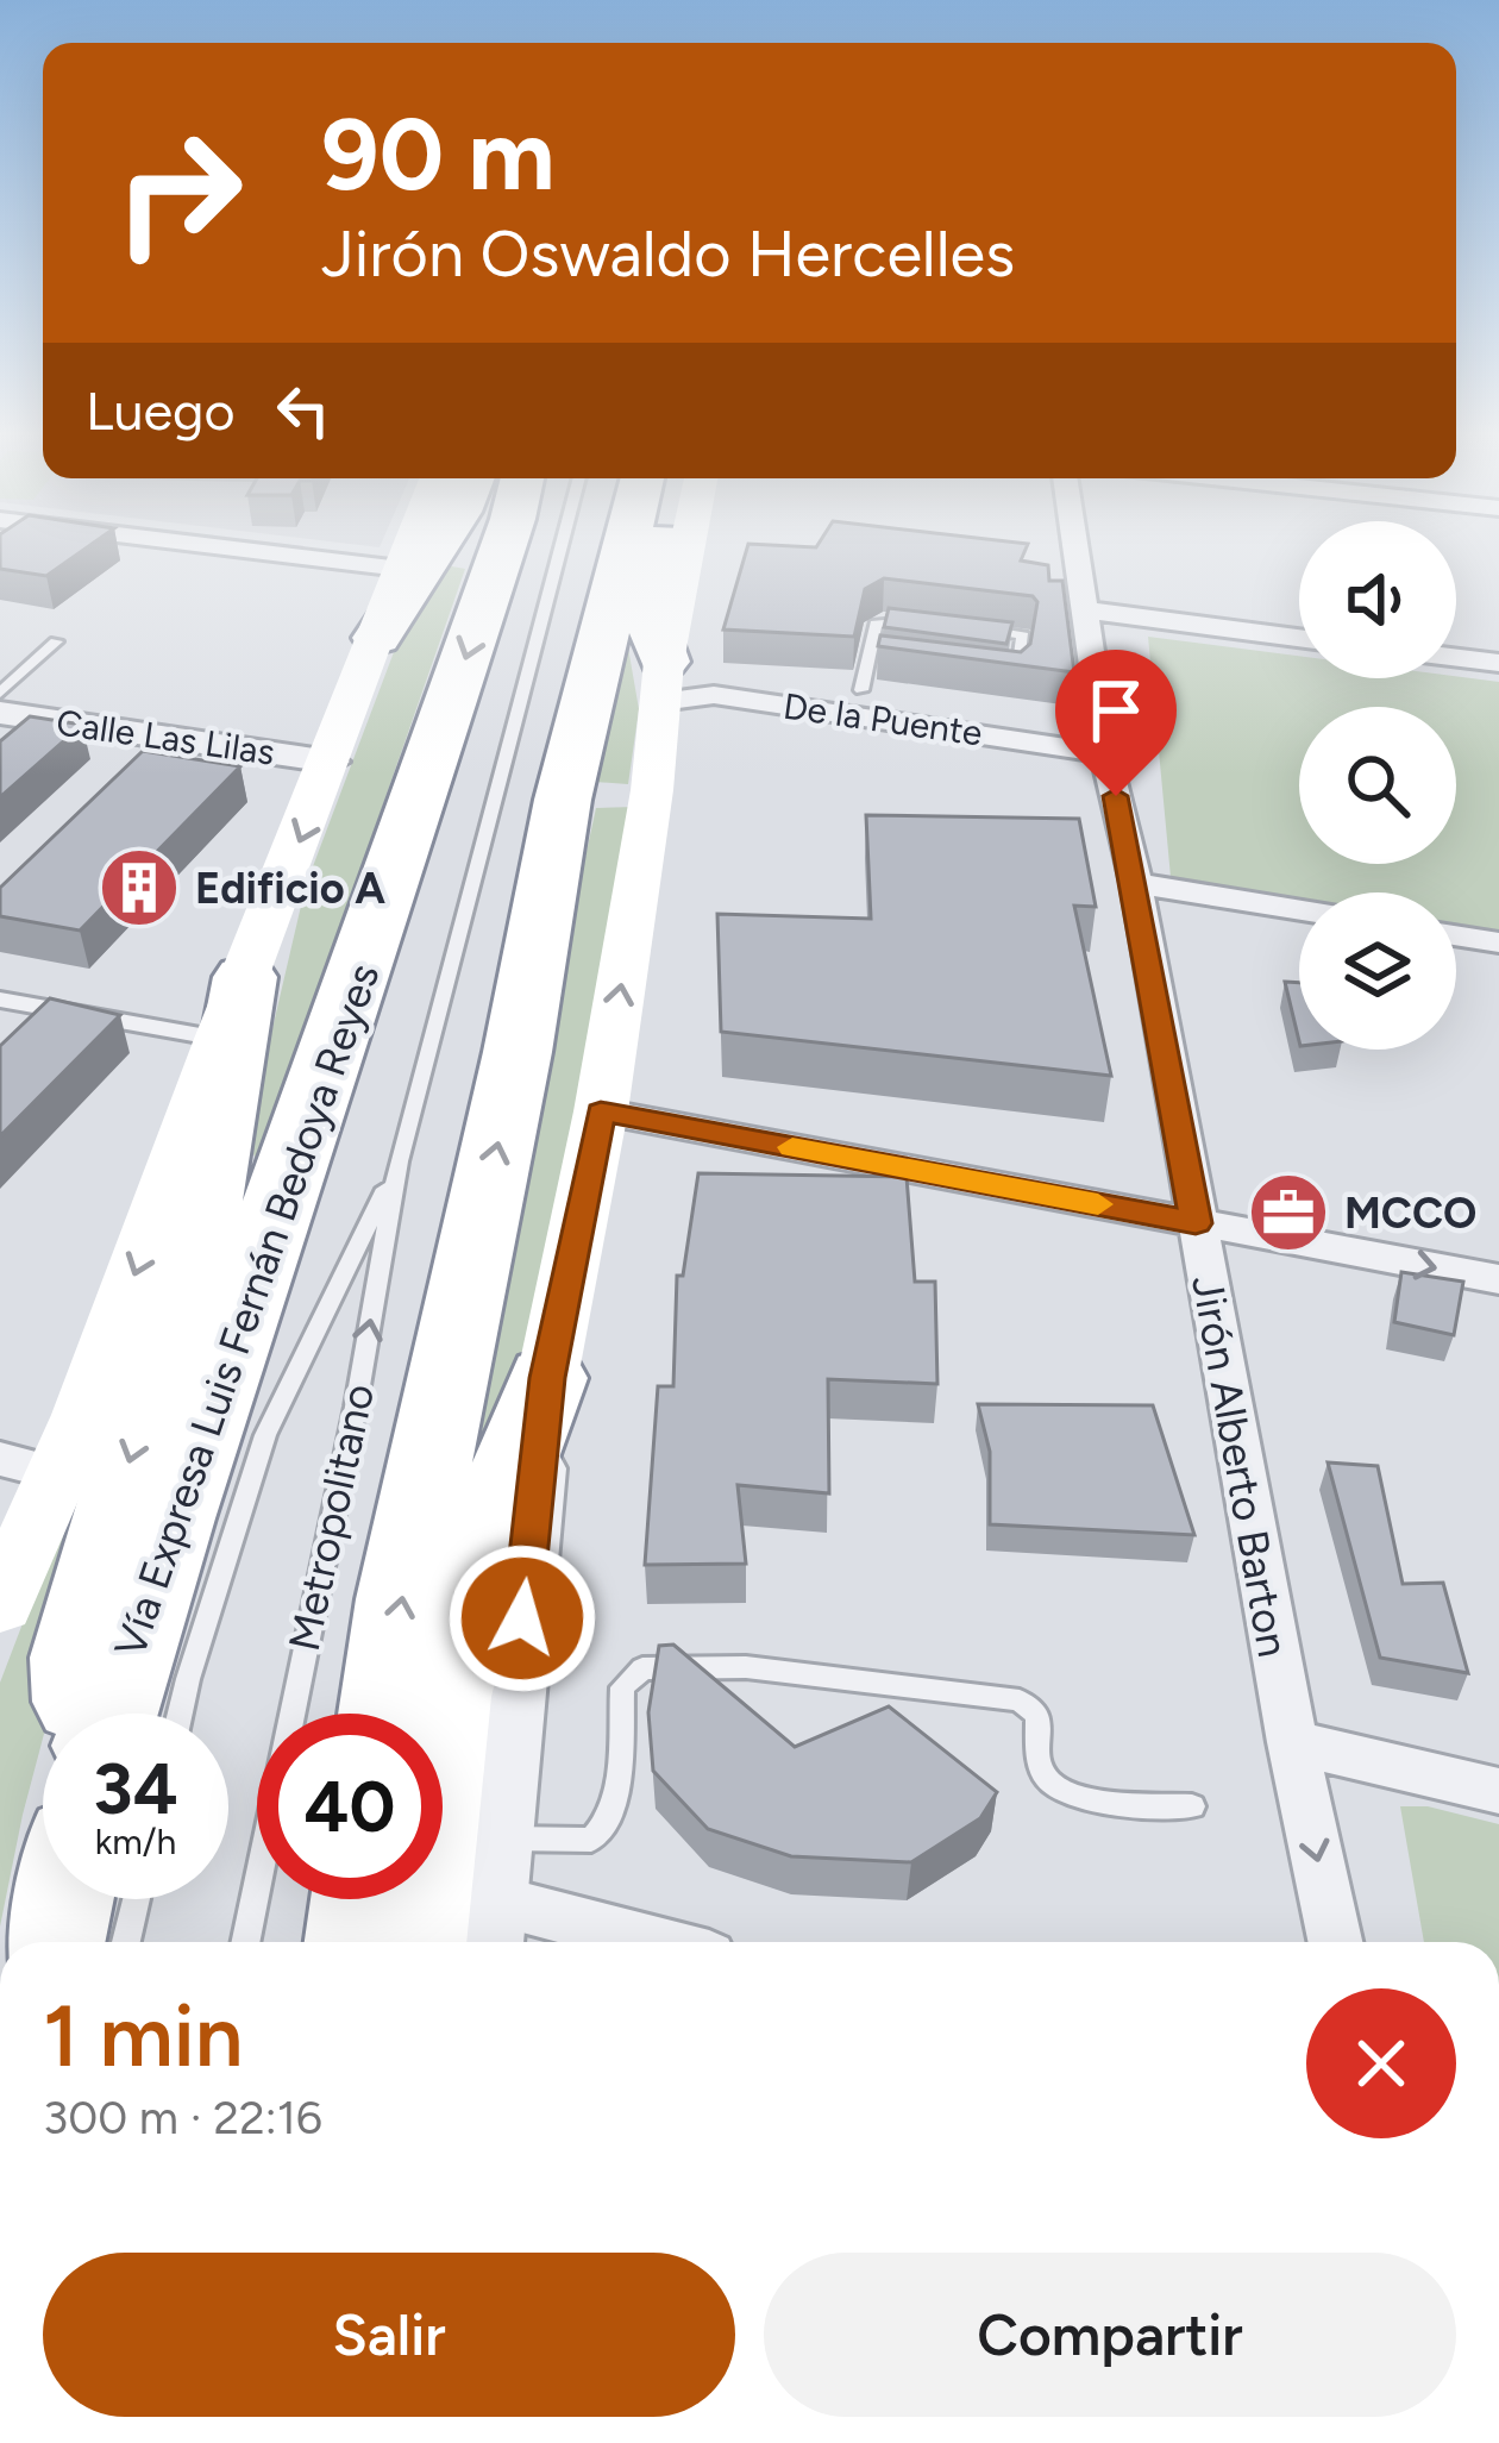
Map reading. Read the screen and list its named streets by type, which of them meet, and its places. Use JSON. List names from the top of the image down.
{
  "streets": {
    "highway": ["Vía Expresa Luis Fernán Bedoya Reyes"],
    "street": ["De la Puente", "Calle Las Lilas", "Jirón Alberto Barton"],
    "lane": ["Metropolitano"]
  },
  "crossings": [
    ["De la Puente", "Jirón Alberto Barton"]
  ],
  "places": {
    "building": ["Edificio A"],
    "office": ["MCCO"]
  },
  "page": {
    "turn": ["90 m", "Jirón Oswaldo Hercelles"],
    "then": "Luego",
    "speed": "34 km/h",
    "limit": "40",
    "heading": ["1 min", "300 m · 22:16"],
    "buttons": ["Salir", "Compartir"]
  }
}
